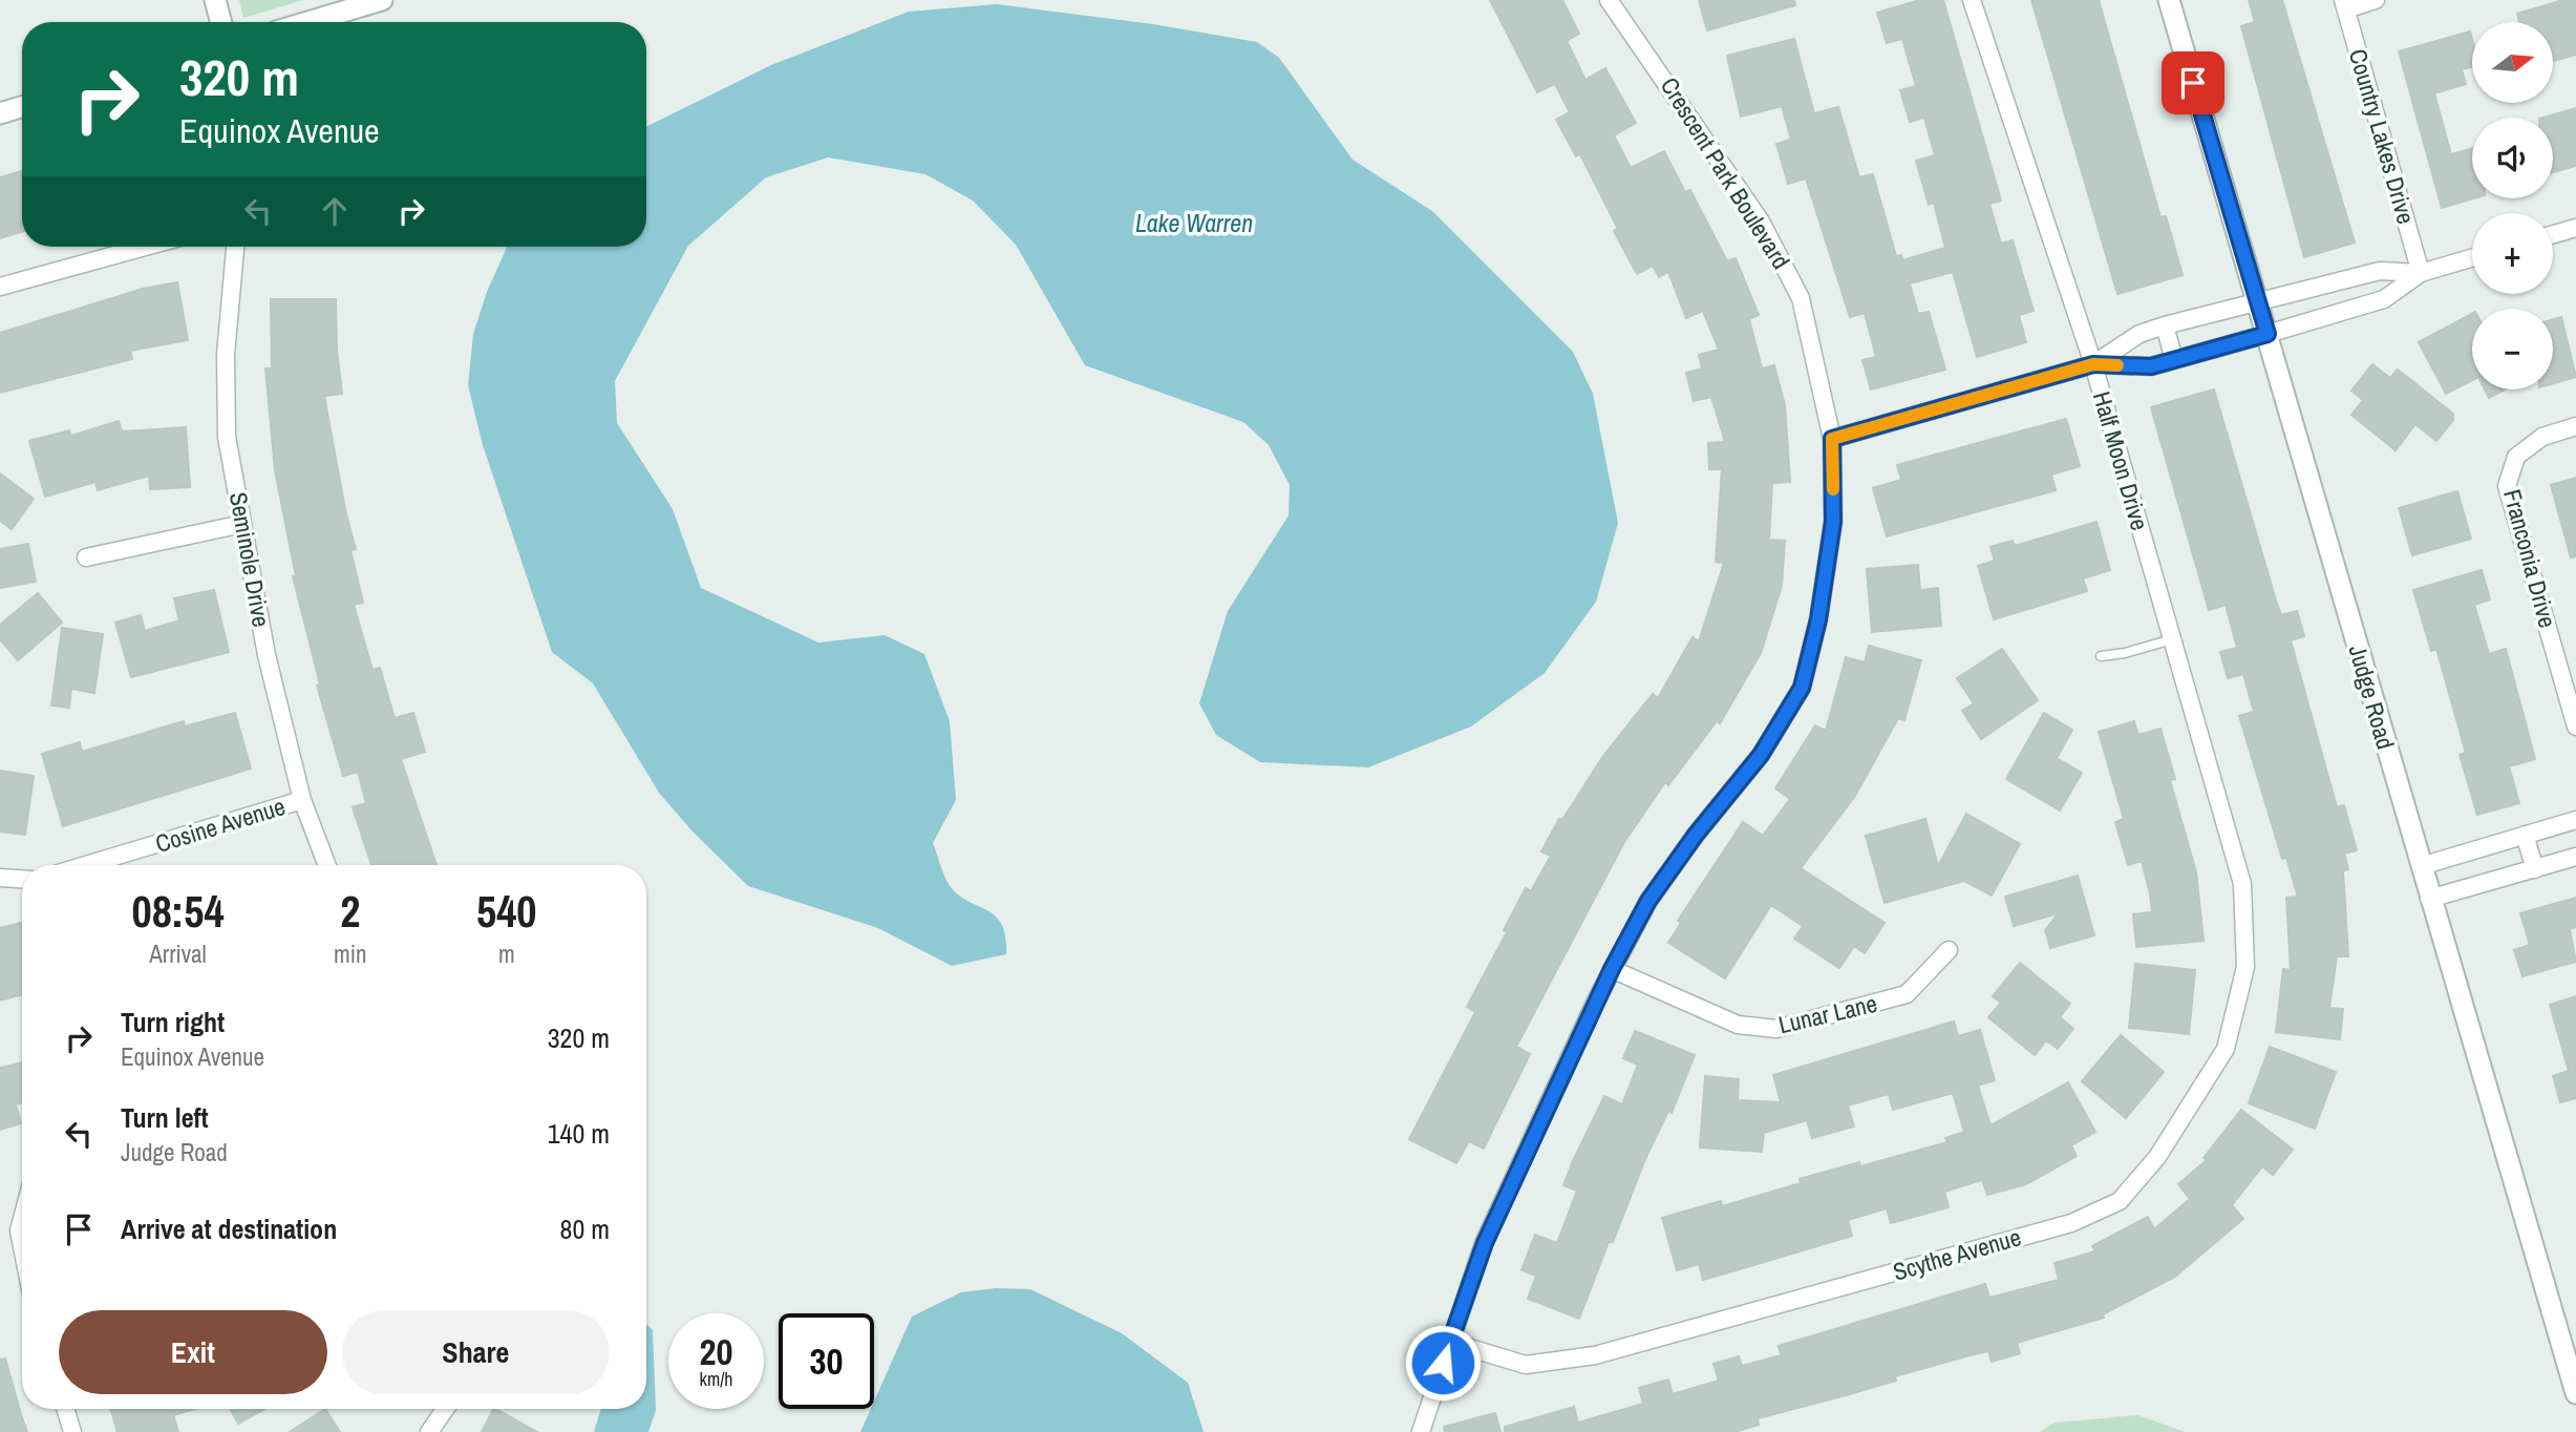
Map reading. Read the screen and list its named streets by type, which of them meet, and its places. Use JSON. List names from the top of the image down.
{
  "streets": {
    "street": [
      "Country Lakes Drive",
      "Crescent Park Boulevard",
      "Half Moon Drive",
      "Franconia Drive",
      "Seminole Drive",
      "Judge Road",
      "Cosine Avenue",
      "Lunar Lane",
      "Scythe Avenue"
    ]
  },
  "crossings": [
    ["Crescent Park Boulevard", "Lunar Lane"],
    ["Crescent Park Boulevard", "Scythe Avenue"],
    ["Half Moon Drive", "Scythe Avenue"],
    ["Seminole Drive", "Cosine Avenue"]
  ],
  "water": ["Lake Warren"],
  "north": "right",
  "page": {
    "map_buttons": ["+", "−"],
    "turn": ["320 m", "Equinox Avenue"],
    "eta": [
      "08:54",
      "Arrival",
      "2",
      "min",
      "540",
      "m"
    ],
    "list": [
      {
        "name": "Turn right",
        "note": "Equinox Avenue",
        "value": "320 m"
      },
      {
        "name": "Turn left",
        "note": "Judge Road",
        "value": "140 m"
      },
      {
        "name": "Arrive at destination",
        "value": "80 m"
      }
    ],
    "buttons": ["Exit", "Share"],
    "speed": "20 km/h",
    "limit": "30"
  }
}
